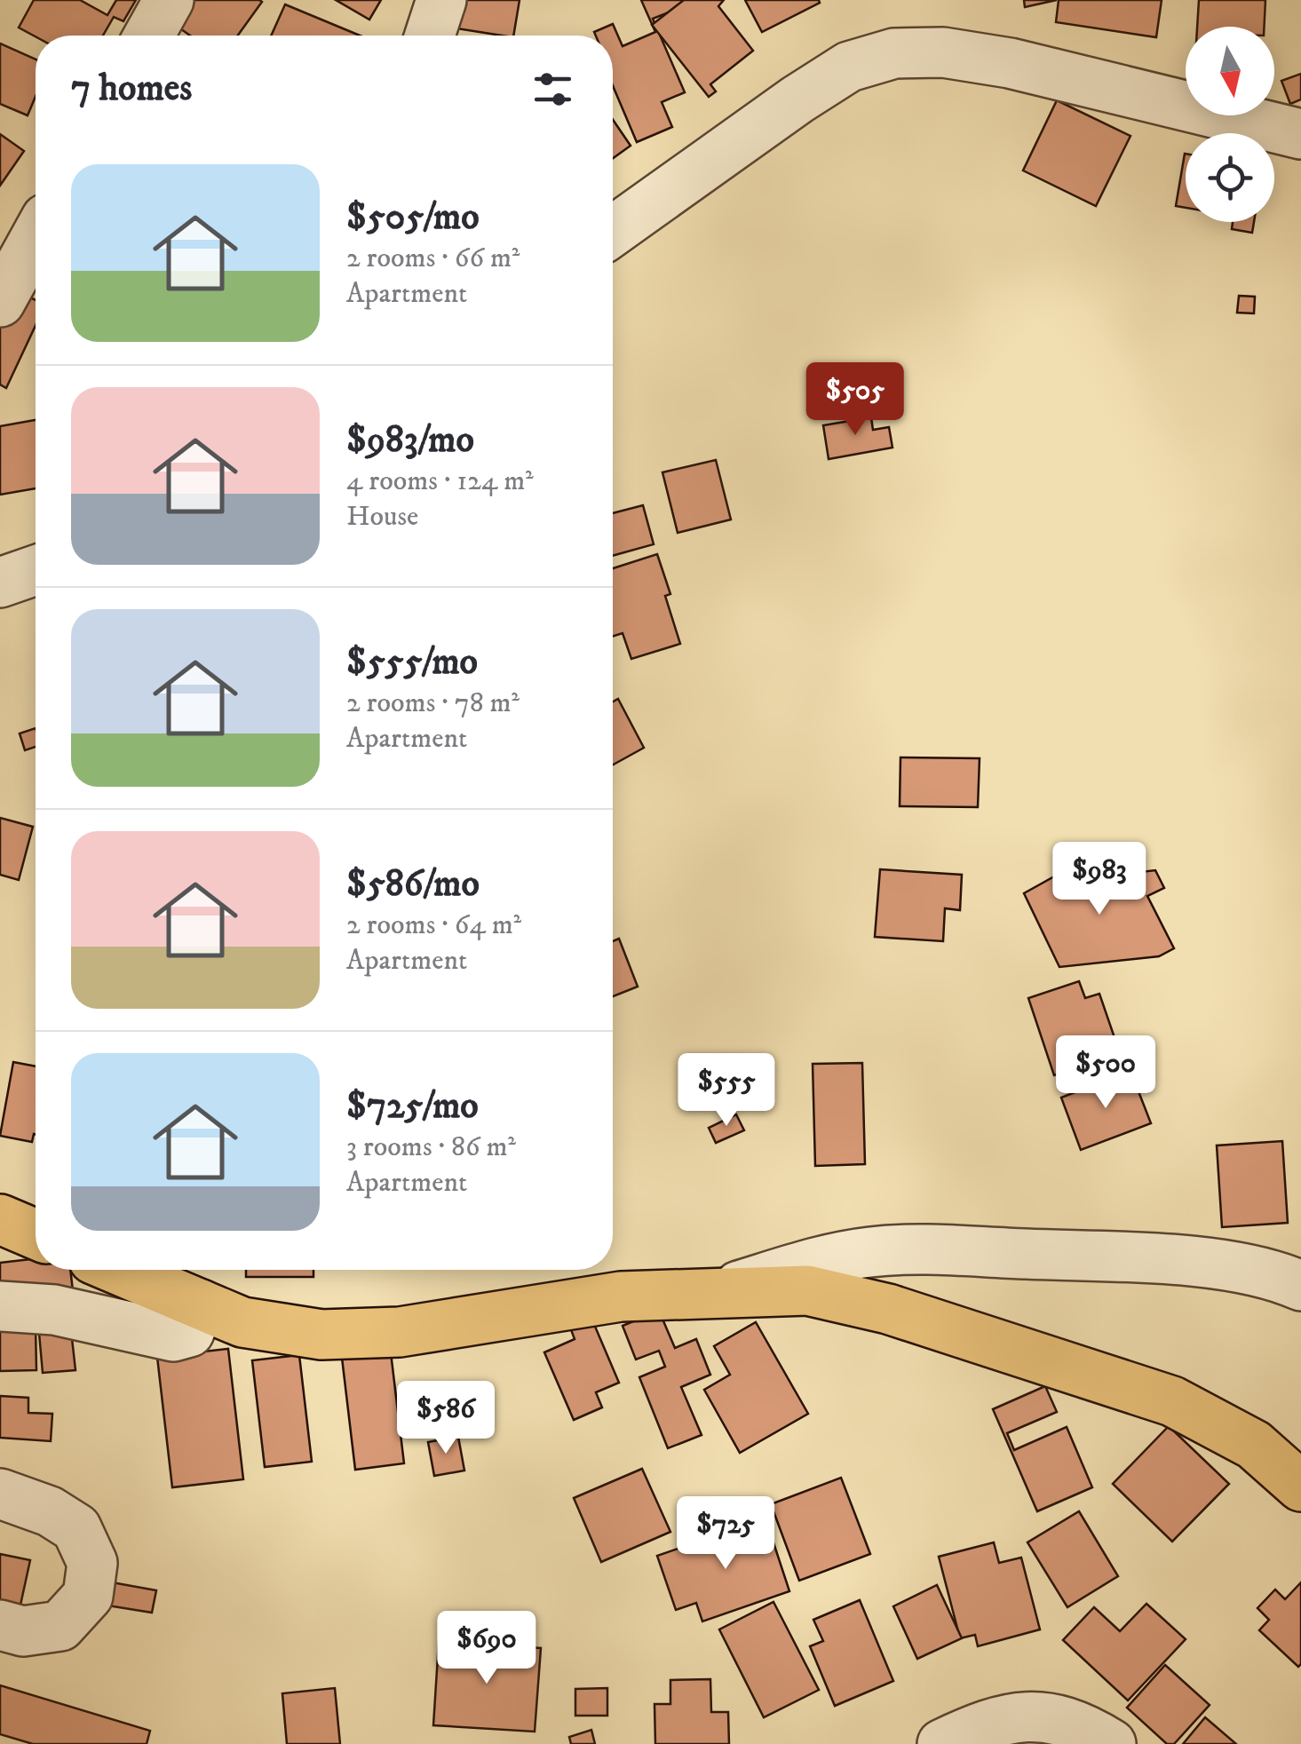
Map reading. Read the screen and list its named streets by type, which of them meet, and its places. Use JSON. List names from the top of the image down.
{
  "north": "bottom",
  "page": {
    "heading": "7 homes",
    "list": [
      {
        "name": "$505/mo",
        "note": "2 rooms · 66 m² · Apartment"
      },
      {
        "name": "$983/mo",
        "note": "4 rooms · 124 m² · House"
      },
      {
        "name": "$555/mo",
        "note": "2 rooms · 78 m² · Apartment"
      },
      {
        "name": "$586/mo",
        "note": "2 rooms · 64 m² · Apartment"
      },
      {
        "name": "$725/mo",
        "note": "3 rooms · 86 m² · Apartment"
      }
    ],
    "price": [
      "$505",
      "$983",
      "$500",
      "$555",
      "$586",
      "$725",
      "$690"
    ]
  }
}
